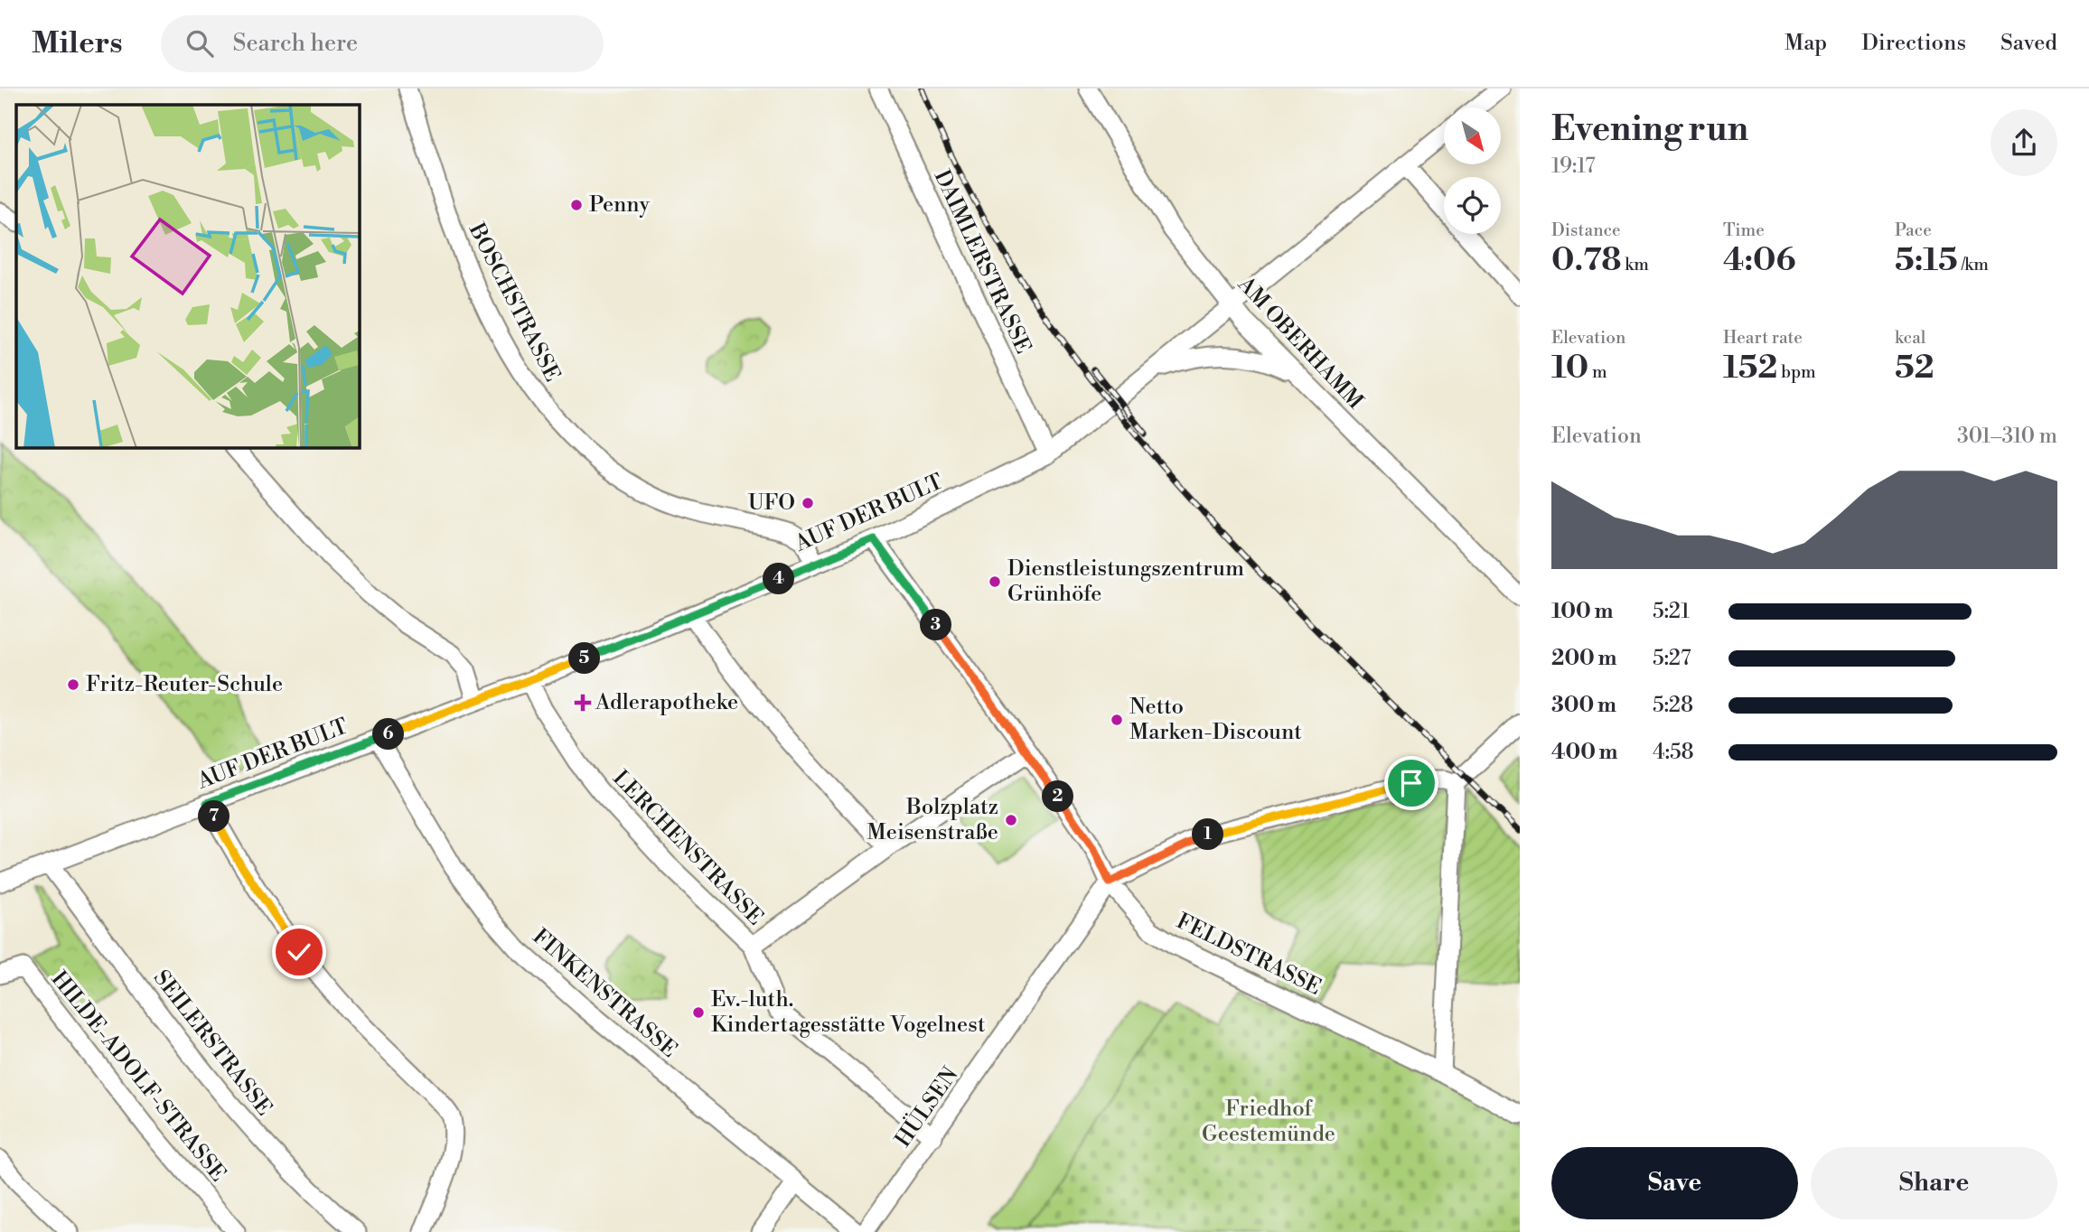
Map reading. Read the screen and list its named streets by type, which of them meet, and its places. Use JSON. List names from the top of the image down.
{
  "streets": {
    "street": [
      "DAIMLERSTRASSE",
      "BOSCHSTRASSE",
      "AM OBERHAMM",
      "AUF DER BULT",
      "LERCHENSTRASSE",
      "FELDSTRASSE",
      "FINKENSTRASSE",
      "SEILERSTRASSE",
      "HILDE-ADOLF-STRASSE",
      "HÜLSEN"
    ]
  },
  "crossings": [
    ["DAIMLERSTRASSE", "AUF DER BULT"],
    ["BOSCHSTRASSE", "AUF DER BULT"],
    ["AM OBERHAMM", "AUF DER BULT"],
    ["AUF DER BULT", "LERCHENSTRASSE"],
    ["AUF DER BULT", "FELDSTRASSE"],
    ["AUF DER BULT", "FINKENSTRASSE"],
    ["AUF DER BULT", "SEILERSTRASSE"],
    ["LERCHENSTRASSE", "HÜLSEN"],
    ["FELDSTRASSE", "HÜLSEN"]
  ],
  "parks": ["Friedhof Geestemünde"],
  "places": {
    "other": [
      "Penny",
      "UFO",
      "Dienstleistungszentrum Grünhöfe",
      "Fritz-Reuter-Schule",
      "Netto Marken-Discount",
      "Bolzplatz Meisenstraße",
      "Ev.-luth. Kindertagesstätte Vogelnest"
    ],
    "health": ["Adlerapotheke"]
  },
  "north": "bottom right",
  "page": {
    "header": "Milers",
    "search": "Search here",
    "nav": ["Map", "Directions", "Saved"],
    "heading": ["Evening run", "19:17"],
    "stats": [
      ["Distance", "0.78 km"],
      ["Time", "4:06"],
      ["Pace", "5:15 /km"],
      ["Elevation", "10 m"],
      ["Heart rate", "152 bpm"],
      ["kcal", "52"]
    ],
    "chart": ["Elevation", "301–310 m"],
    "pins": [
      "4",
      "3",
      "5",
      "6",
      "2",
      "7",
      "1"
    ],
    "list": [
      {
        "name": "100 m",
        "note": "5:21"
      },
      {
        "name": "200 m",
        "note": "5:27"
      },
      {
        "name": "300 m",
        "note": "5:28"
      },
      {
        "name": "400 m",
        "note": "4:58"
      }
    ],
    "buttons": ["Save", "Share"]
  }
}
